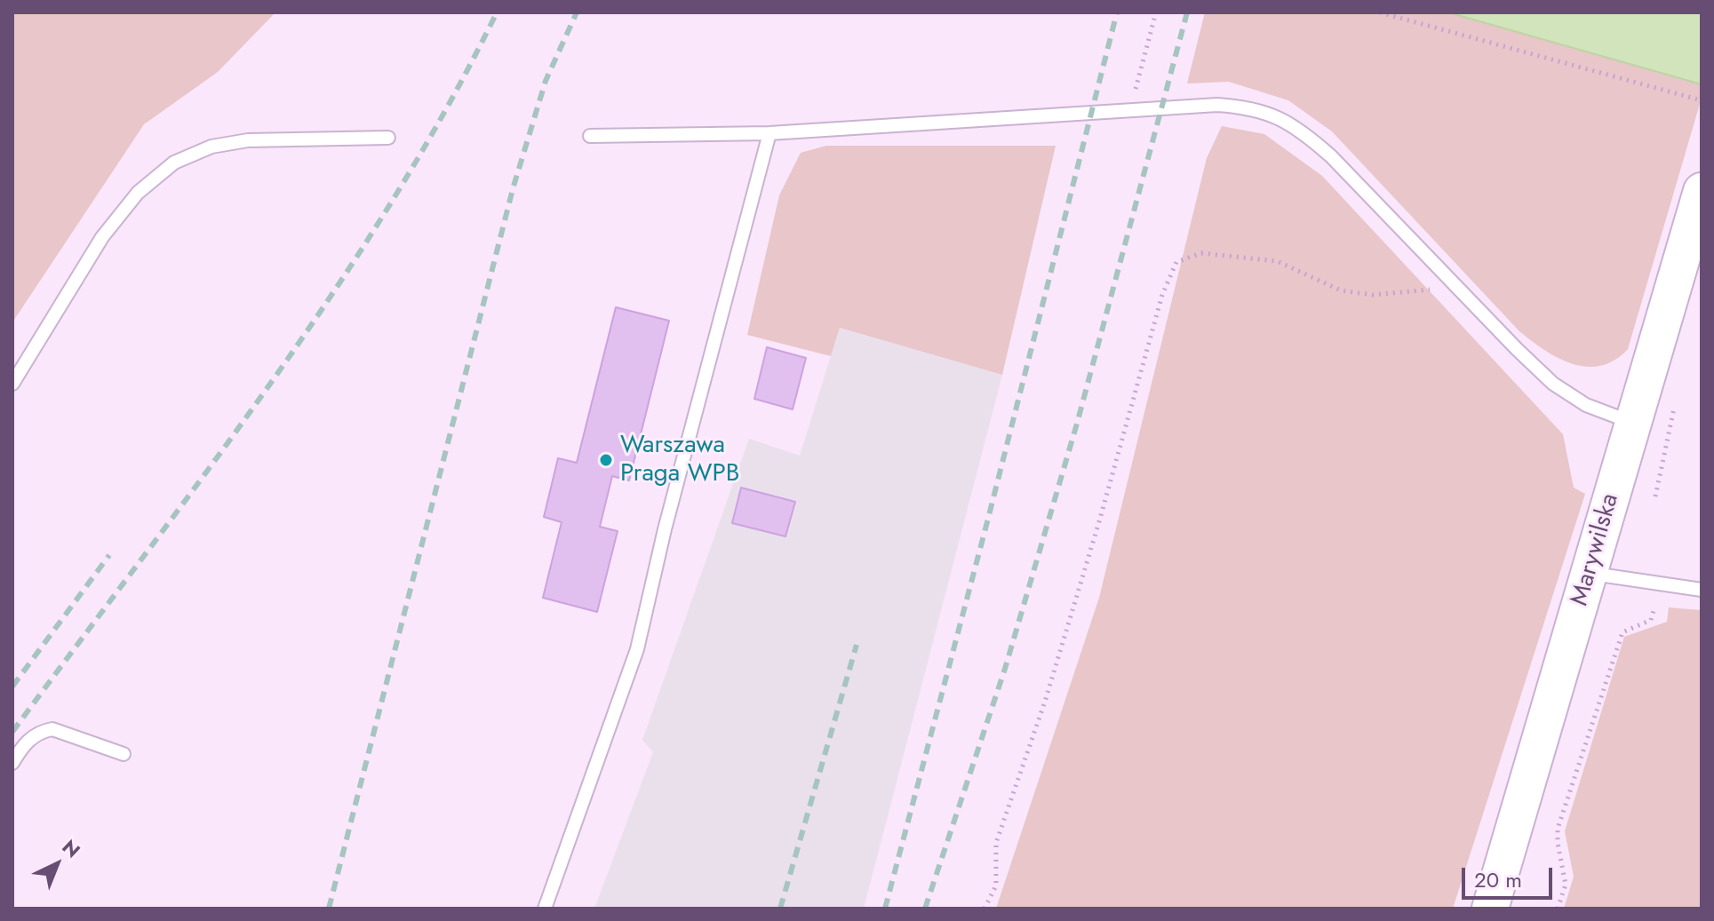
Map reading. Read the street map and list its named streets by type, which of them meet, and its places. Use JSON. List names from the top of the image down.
{
  "streets": {
    "main road": ["Marywilska"]
  },
  "places": ["Warszawa Praga WPB"],
  "scale_bar": "20 m",
  "north": "top right"
}
